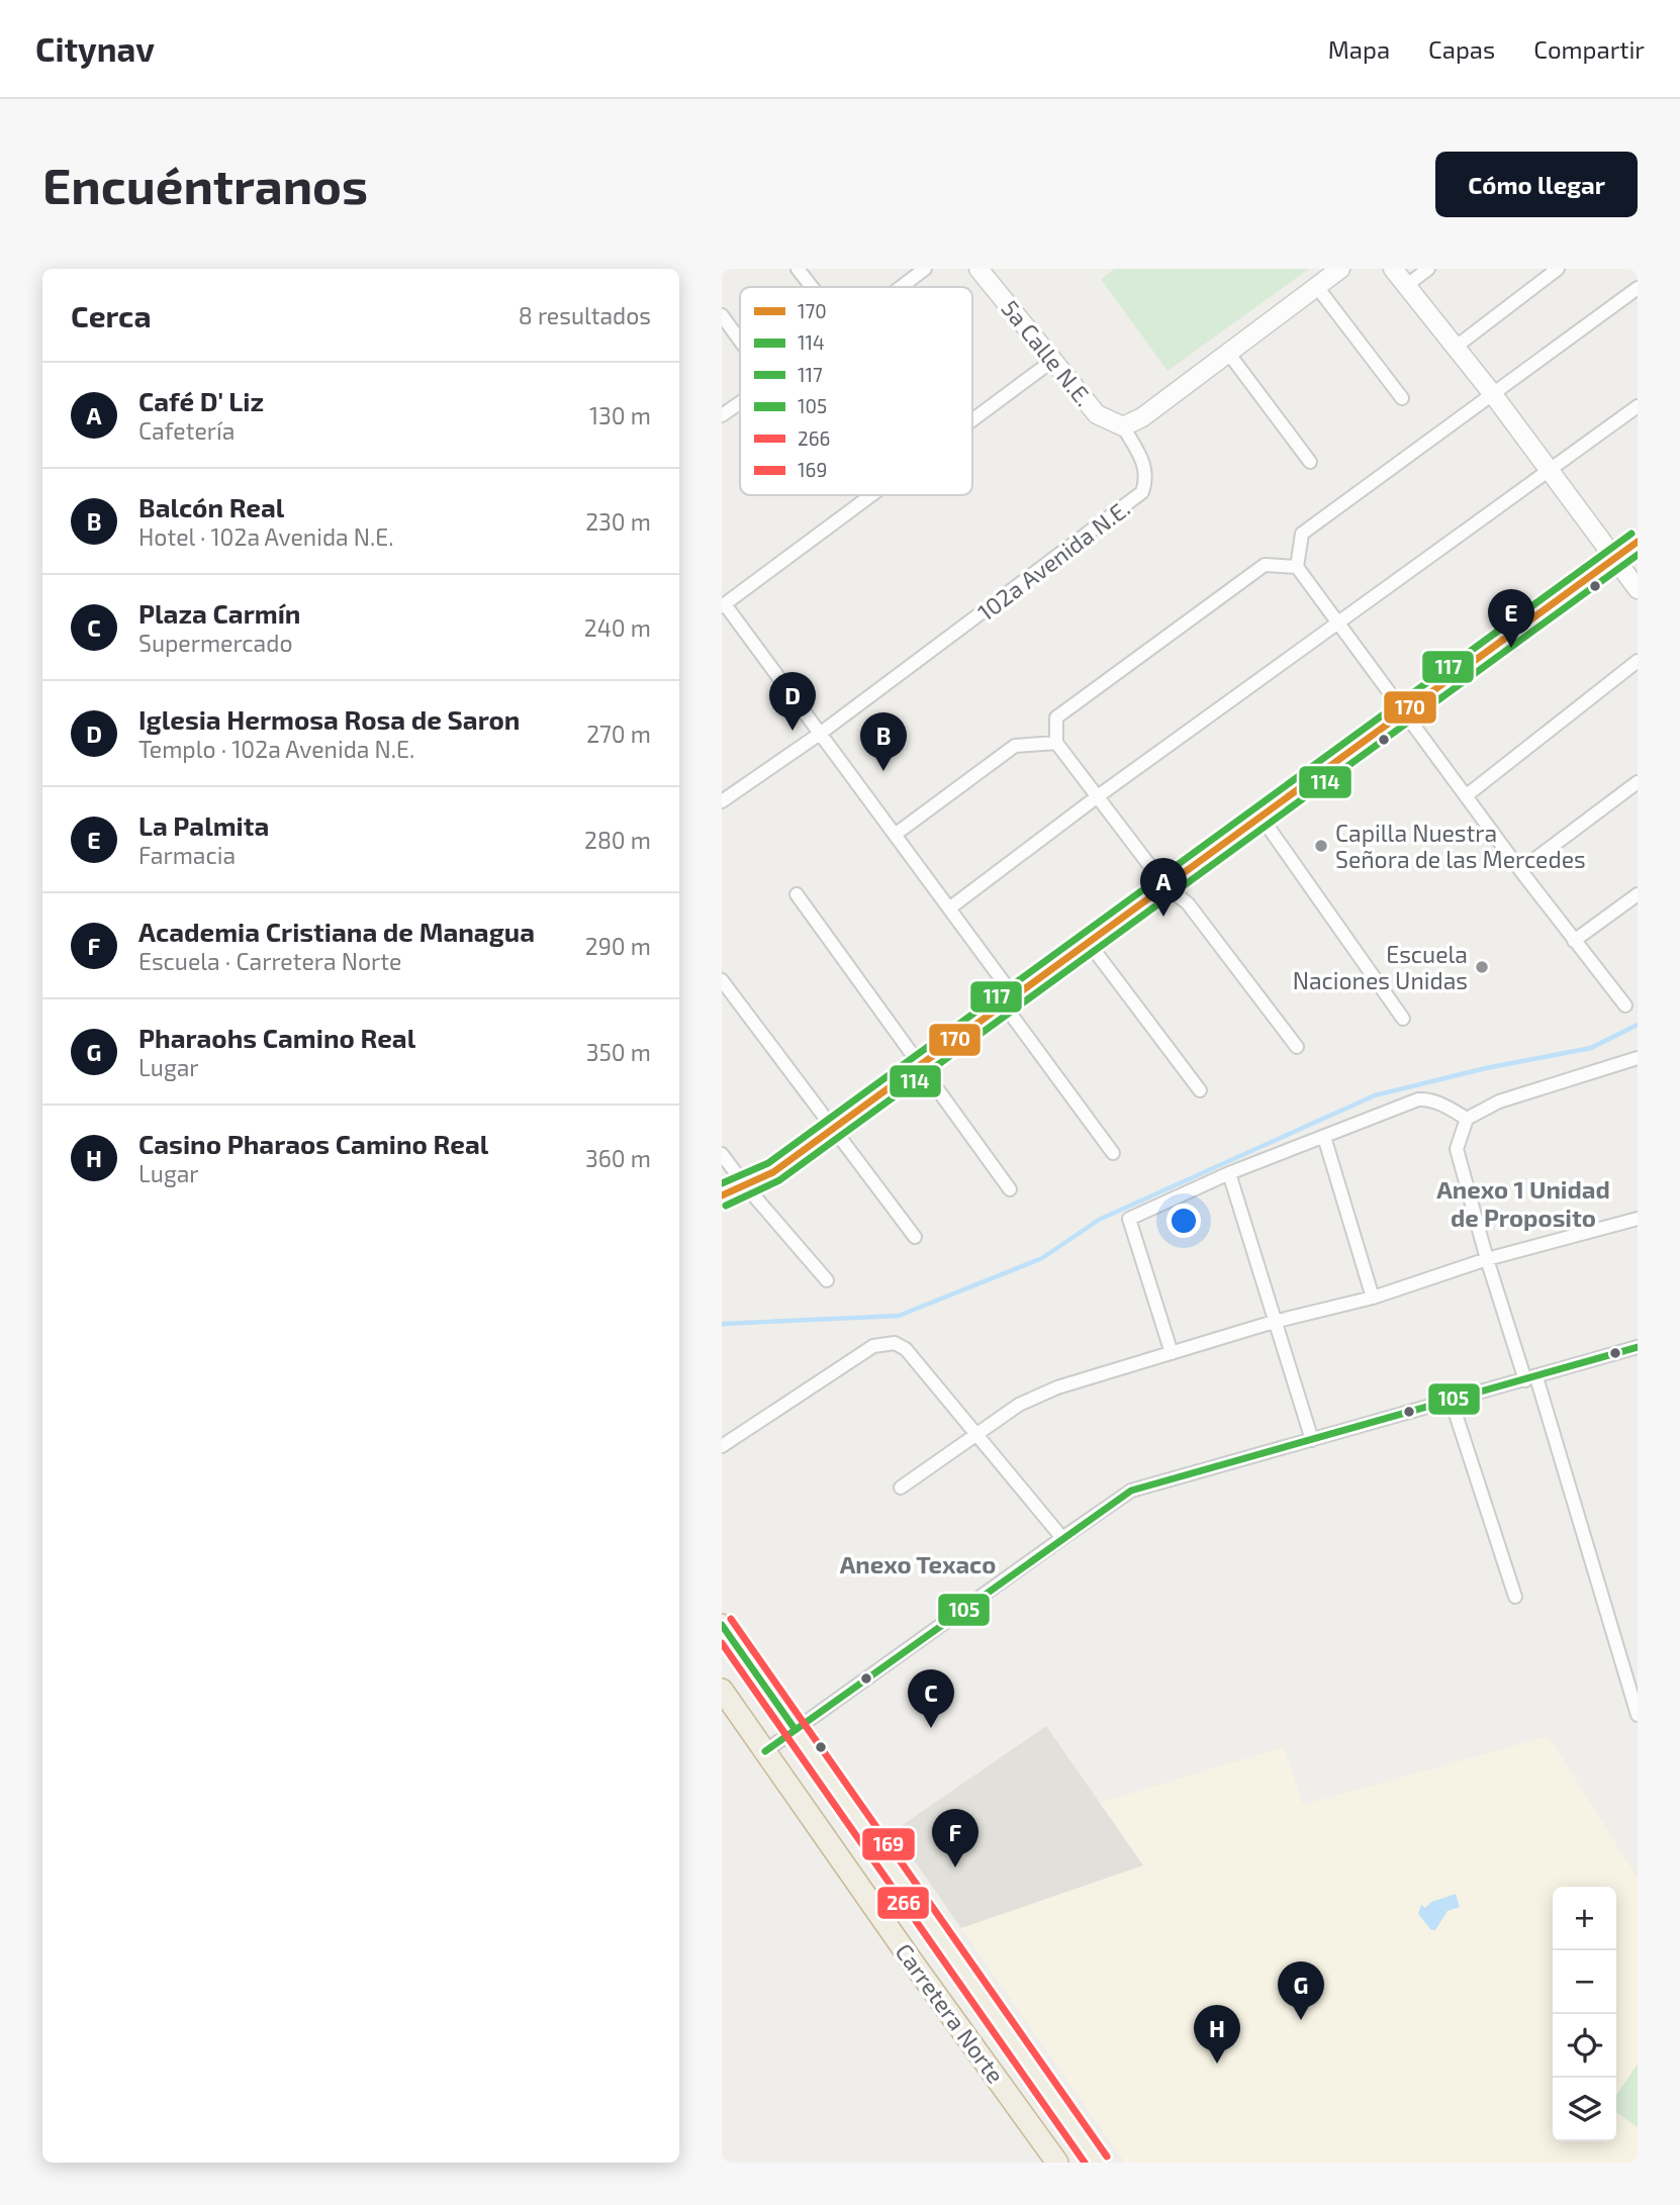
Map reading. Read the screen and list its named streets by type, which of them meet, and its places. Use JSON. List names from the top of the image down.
{
  "streets": {
    "highway": ["Carretera Norte"],
    "street": ["5a Calle N.E.", "102a Avenida N.E."]
  },
  "crossings": [
    ["5a Calle N.E.", "102a Avenida N.E."]
  ],
  "districts": ["Anexo 1 Unidad de Proposito", "Anexo Texaco"],
  "places": ["Capilla Nuestra Señora de las Mercedes", "Escuela Naciones Unidas"],
  "lines": [
    "transit line 117",
    "transit line 170",
    "transit line 114",
    "transit line 105",
    "transit line 169",
    "transit line 266"
  ],
  "legend": [
    "170",
    "114",
    "117",
    "105",
    "266",
    "169"
  ],
  "page": {
    "header": "Citynav",
    "nav": ["Mapa", "Capas", "Compartir"],
    "buttons": "Cómo llegar",
    "title": "Encuéntranos",
    "heading": ["Cerca", "8 resultados"],
    "list": [
      {
        "mark": "A",
        "name": "Café D' Liz",
        "note": "Cafetería",
        "value": "130 m"
      },
      {
        "mark": "B",
        "name": "Balcón Real",
        "note": "Hotel · 102a Avenida N.E.",
        "value": "230 m"
      },
      {
        "mark": "C",
        "name": "Plaza Carmín",
        "note": "Supermercado",
        "value": "240 m"
      },
      {
        "mark": "D",
        "name": "Iglesia Hermosa Rosa de Saron",
        "note": "Templo · 102a Avenida N.E.",
        "value": "270 m"
      },
      {
        "mark": "E",
        "name": "La Palmita",
        "note": "Farmacia",
        "value": "280 m"
      },
      {
        "mark": "F",
        "name": "Academia Cristiana de Managua",
        "note": "Escuela · Carretera Norte",
        "value": "290 m"
      },
      {
        "mark": "G",
        "name": "Pharaohs Camino Real",
        "note": "Lugar",
        "value": "350 m"
      },
      {
        "mark": "H",
        "name": "Casino Pharaos Camino Real",
        "note": "Lugar",
        "value": "360 m"
      }
    ],
    "pins": [
      "E",
      "D",
      "B",
      "A",
      "C",
      "F",
      "G",
      "H"
    ],
    "map_buttons": ["+", "−"]
  }
}
